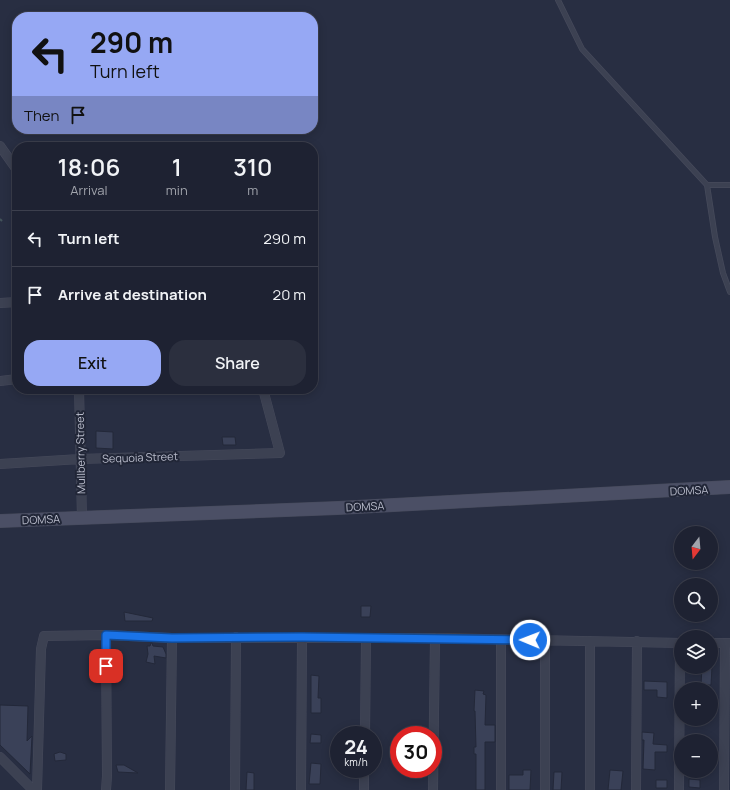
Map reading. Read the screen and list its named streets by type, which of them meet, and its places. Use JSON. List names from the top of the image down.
{
  "streets": {
    "main road": ["DOMSA"],
    "street": ["Mullberry Street", "Sequoia Street"]
  },
  "crossings": [
    ["Mullberry Street", "Sequoia Street"],
    ["Mullberry Street", "DOMSA"]
  ],
  "north": "bottom",
  "page": {
    "turn": ["290 m", "Turn left"],
    "then": "Then",
    "eta": [
      "18:06",
      "Arrival",
      "1",
      "min",
      "310",
      "m"
    ],
    "list": [
      {
        "name": "Turn left",
        "value": "290 m"
      },
      {
        "name": "Arrive at destination",
        "value": "20 m"
      }
    ],
    "buttons": ["Exit", "Share"],
    "map_buttons": ["+", "−"],
    "speed": "24 km/h",
    "limit": "30"
  }
}
